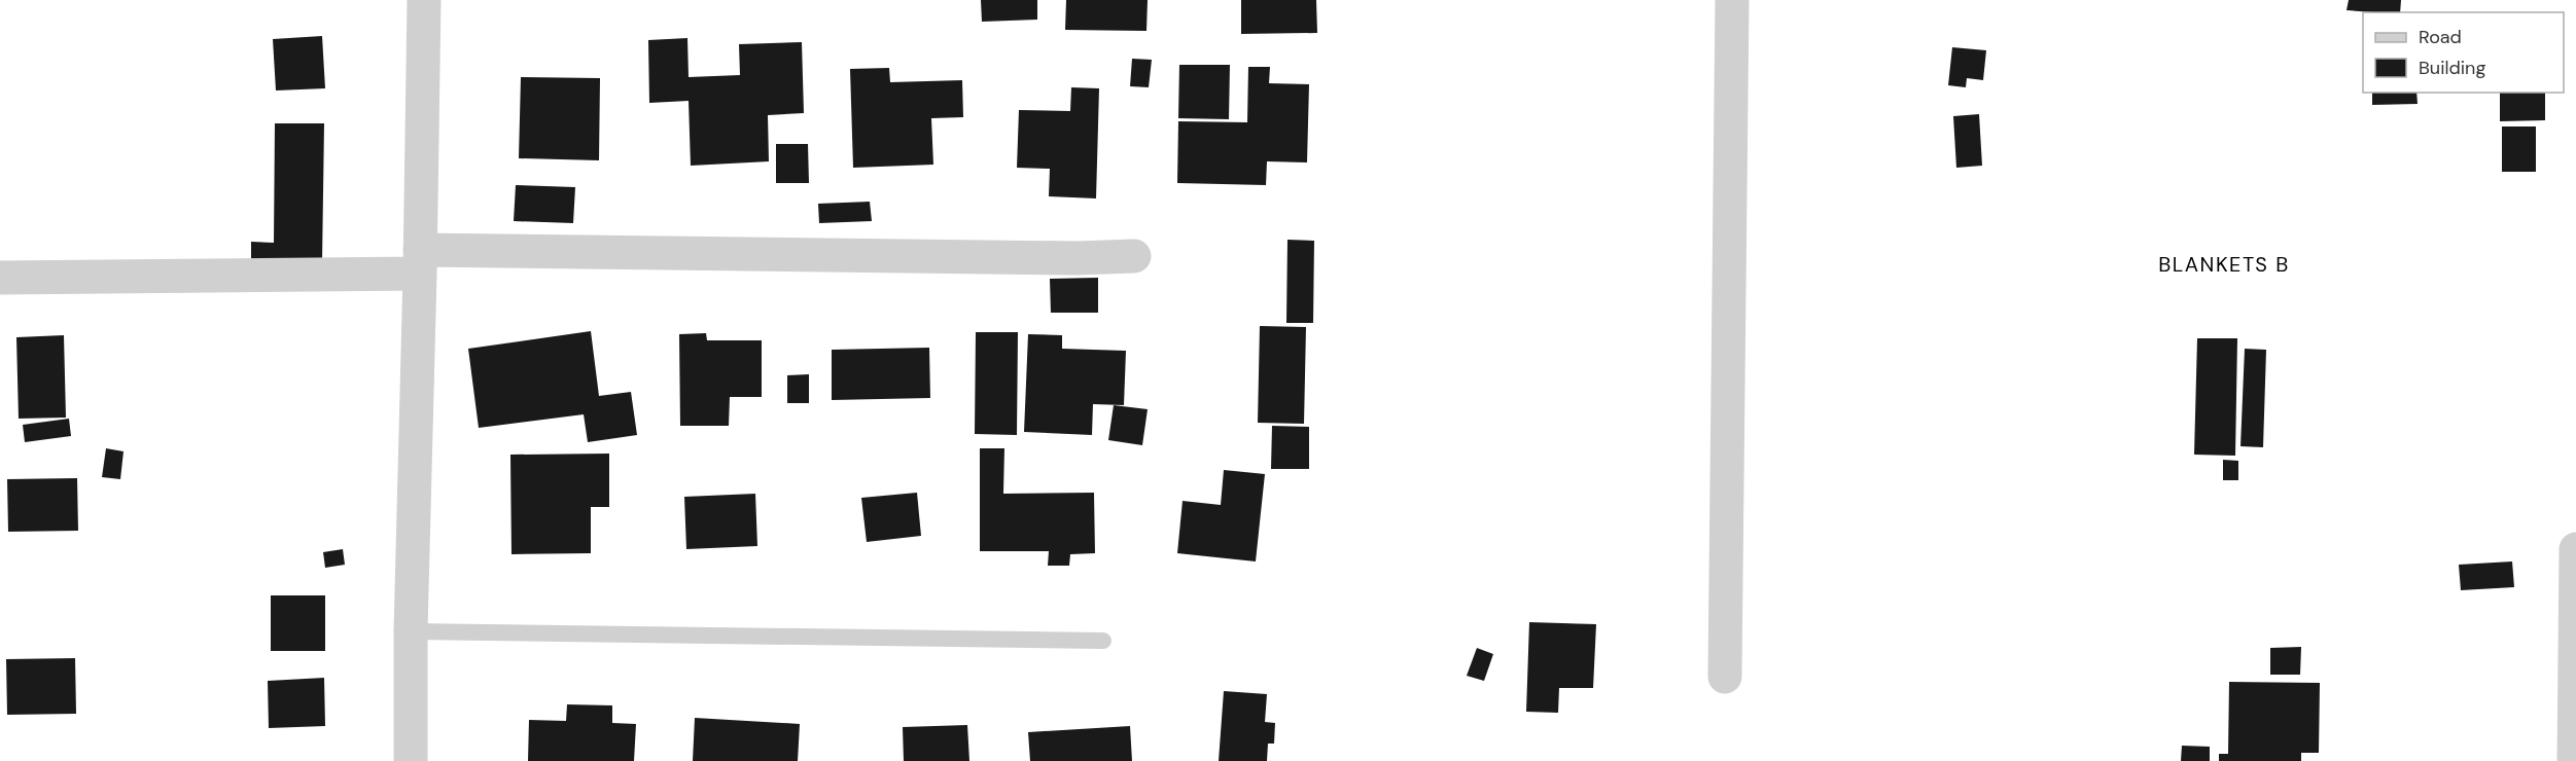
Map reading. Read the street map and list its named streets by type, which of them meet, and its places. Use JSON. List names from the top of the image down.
{
  "districts": ["BLANKETS B"],
  "legend": ["Road", "Building"]
}
